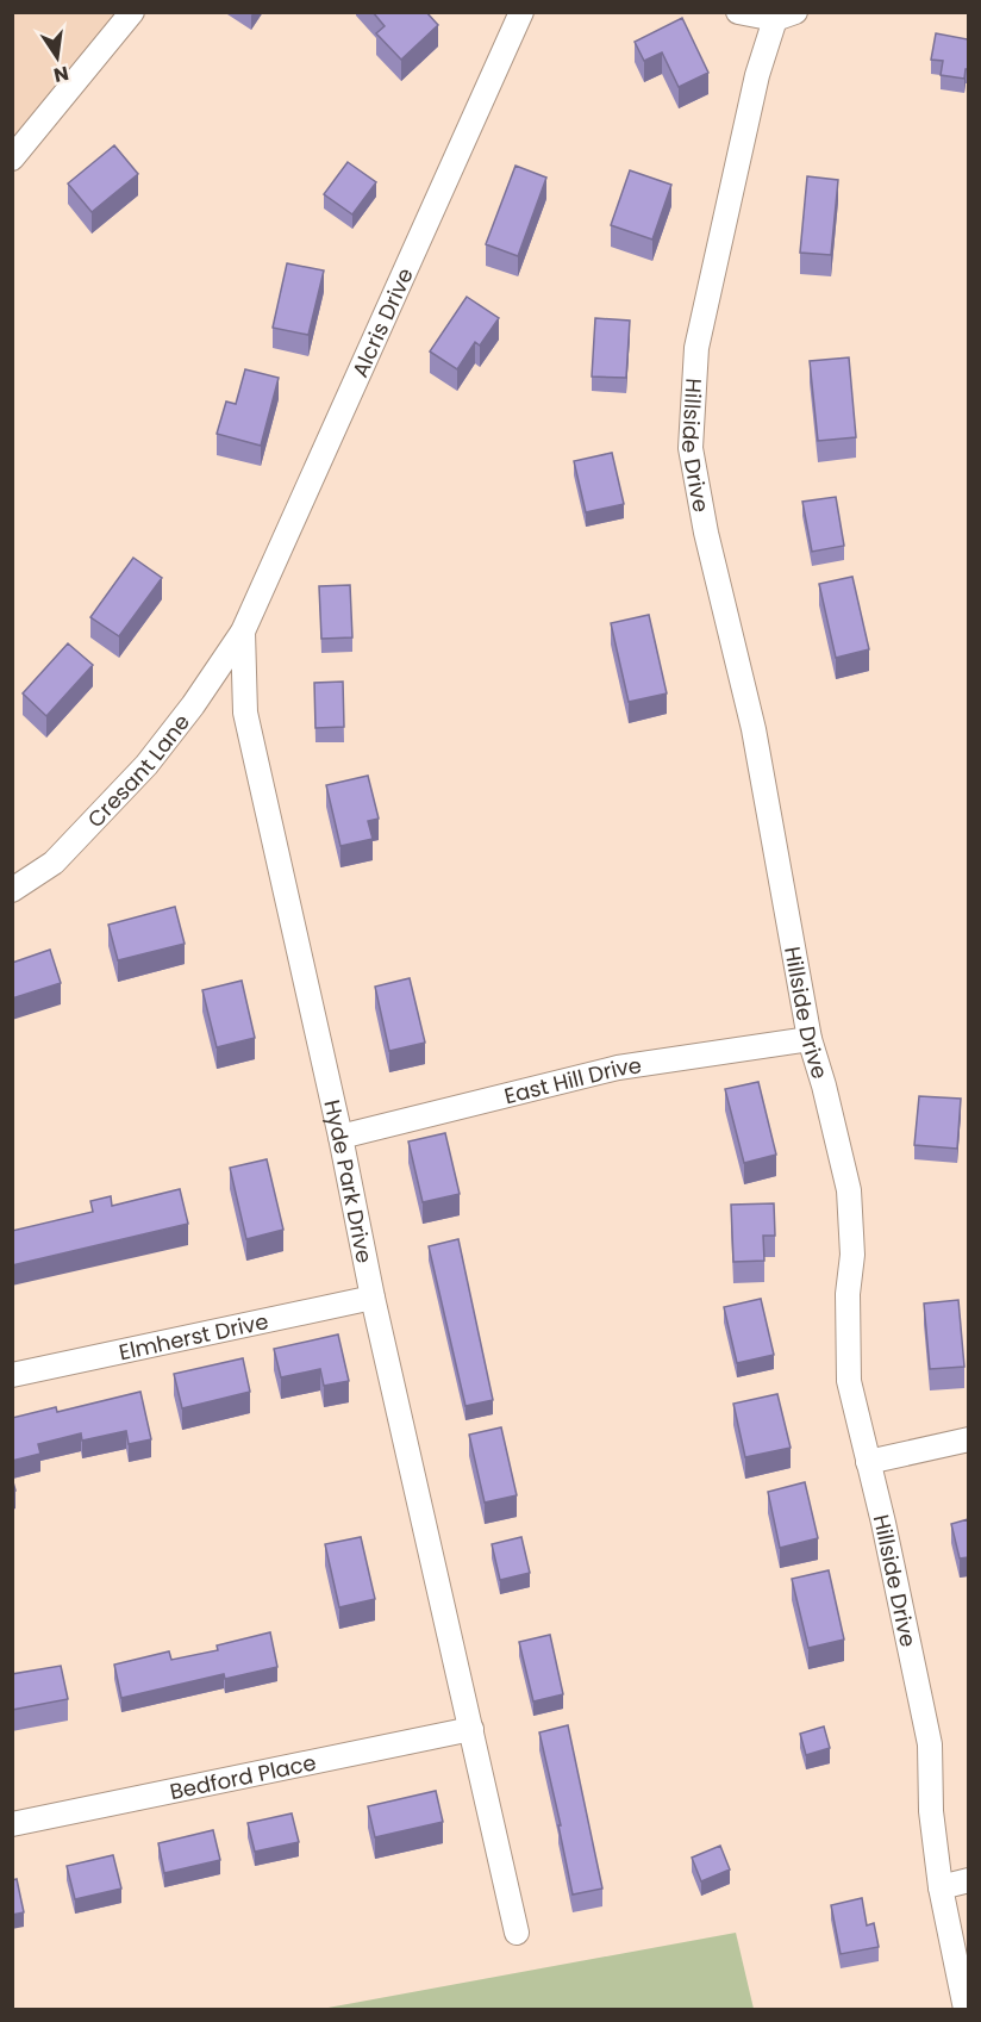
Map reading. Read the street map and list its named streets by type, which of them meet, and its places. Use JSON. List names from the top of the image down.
{
  "streets": {
    "street": [
      "Alcris Drive",
      "Hillside Drive",
      "Cresant Lane",
      "East Hill Drive",
      "Hyde Park Drive",
      "Elmherst Drive",
      "Bedford Place"
    ]
  },
  "crossings": [
    ["Alcris Drive", "Cresant Lane"],
    ["Alcris Drive", "Hyde Park Drive"],
    ["Hillside Drive", "East Hill Drive"],
    ["Cresant Lane", "Hyde Park Drive"],
    ["East Hill Drive", "Hyde Park Drive"],
    ["Hyde Park Drive", "Elmherst Drive"],
    ["Hyde Park Drive", "Bedford Place"]
  ],
  "north": "bottom"
}
